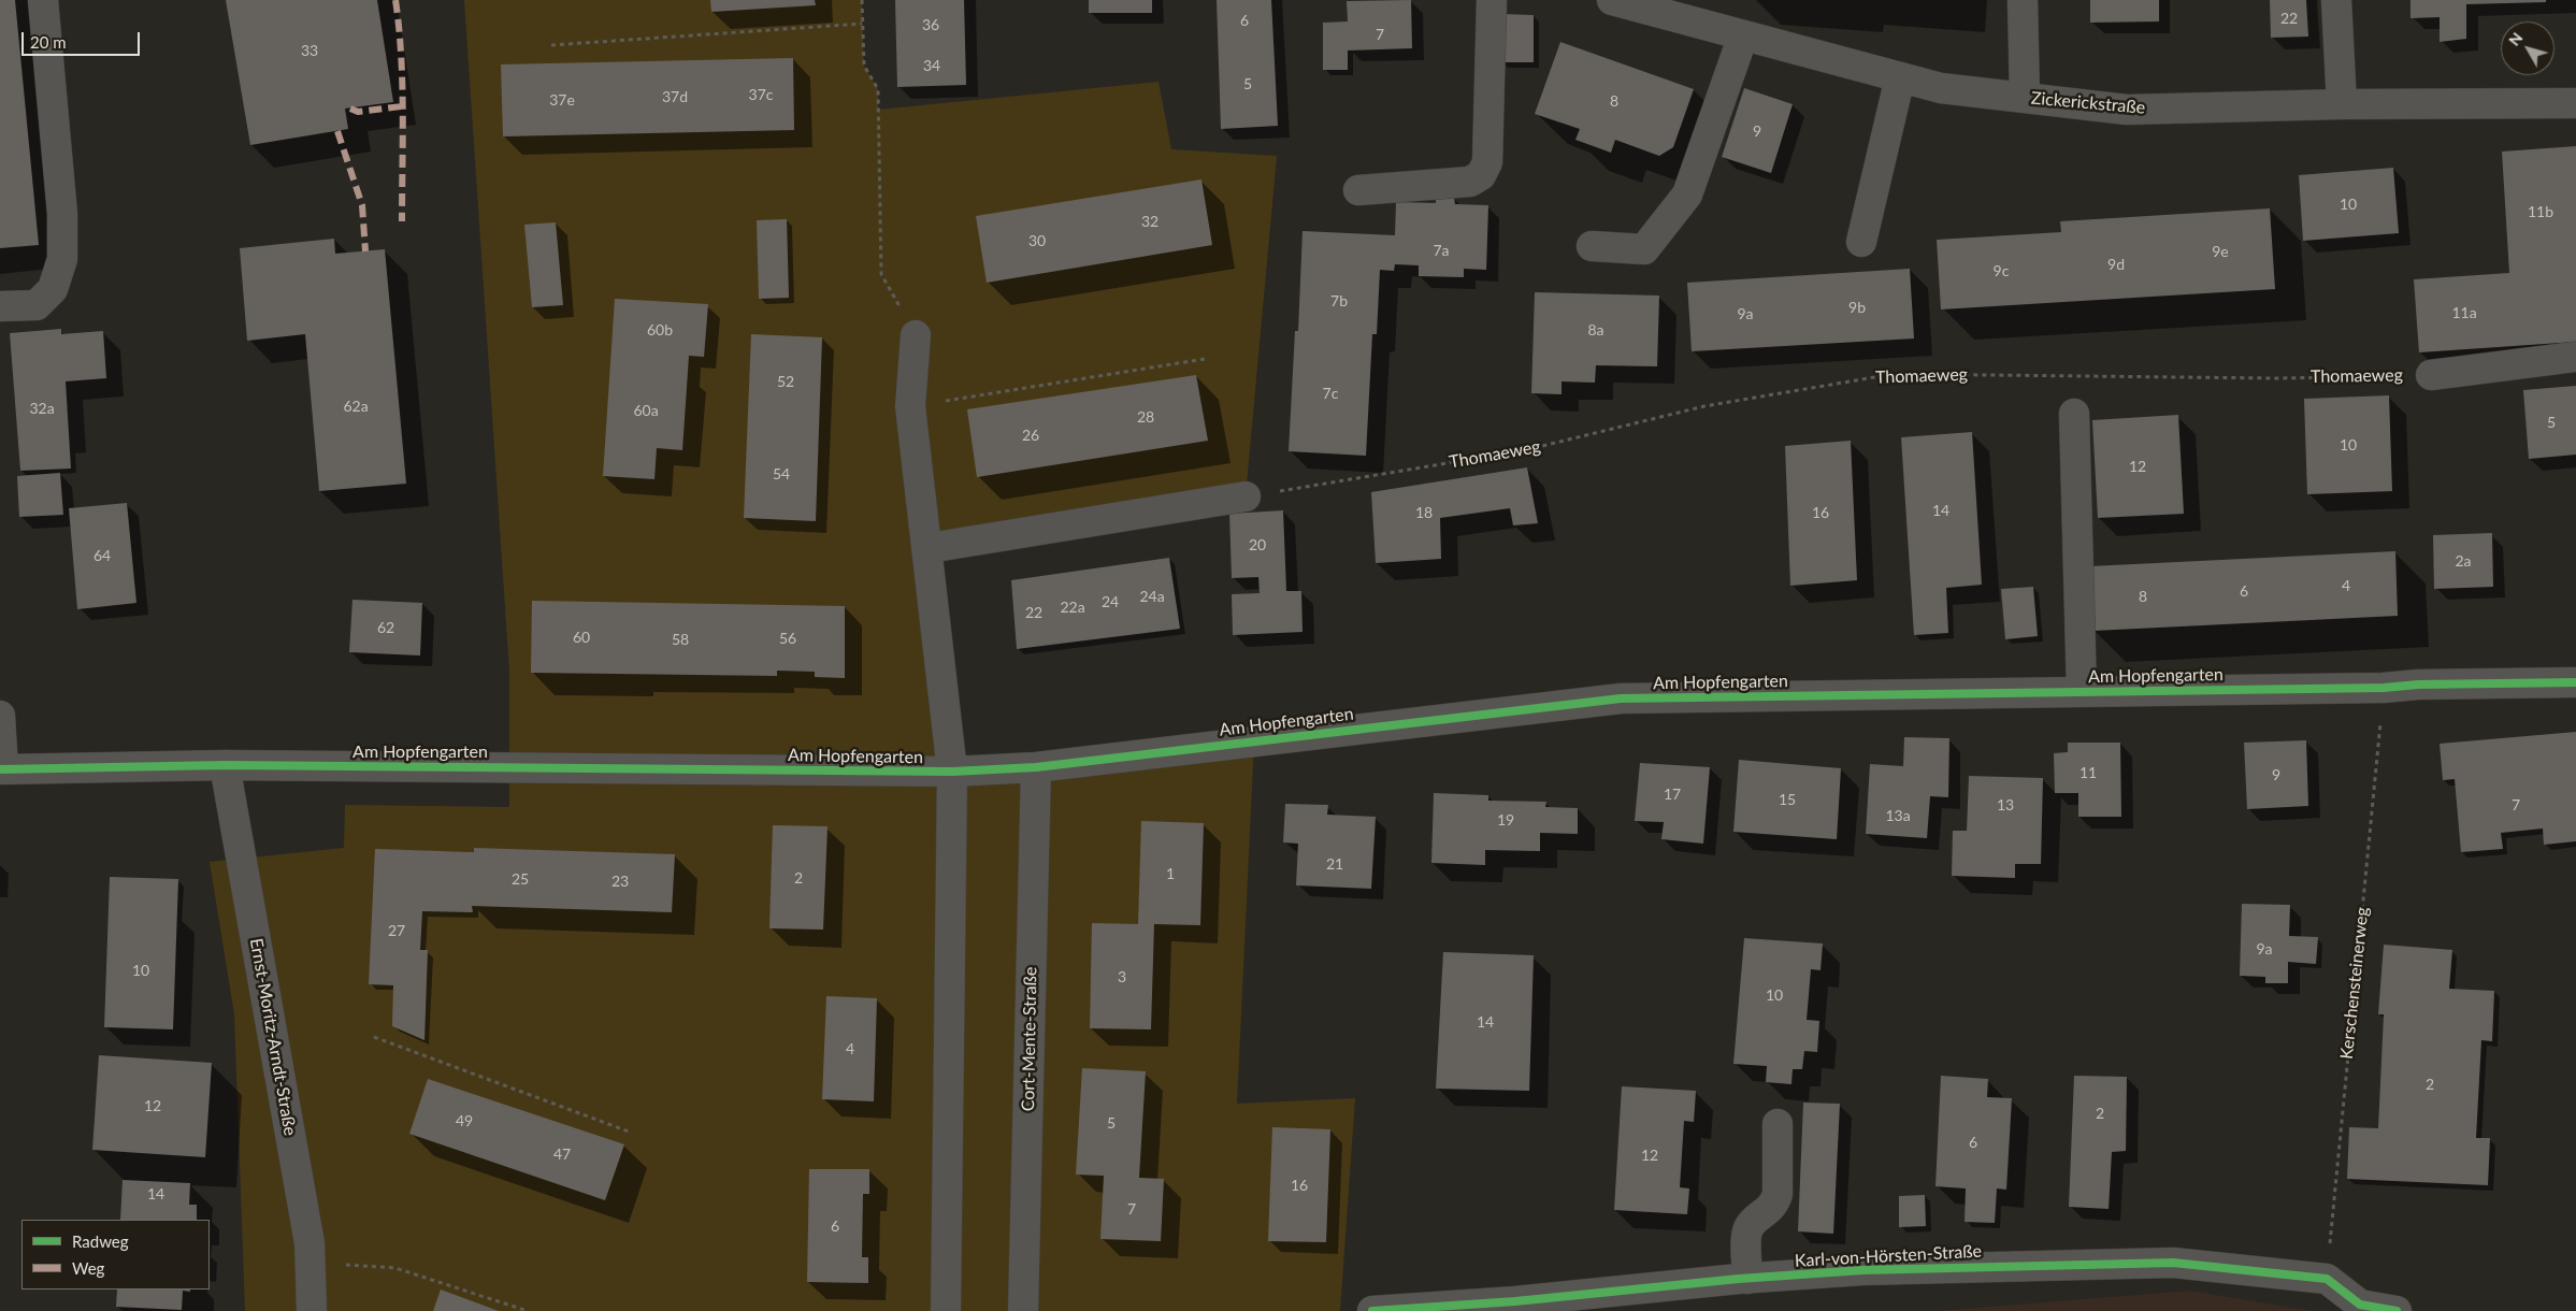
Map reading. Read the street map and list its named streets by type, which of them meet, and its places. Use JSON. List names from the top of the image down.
{
  "streets": {
    "street": [
      "Zickerickstraße",
      "Am Hopfengarten",
      "Ernst-Moritz-Arndt-Straße",
      "Cort-Mente-Straße",
      "Karl-von-Hörsten-Straße"
    ],
    "path": ["Thomaeweg", "Kerschensteinerweg"]
  },
  "crossings": [
    ["Am Hopfengarten", "Kerschensteinerweg"],
    ["Am Hopfengarten", "Ernst-Moritz-Arndt-Straße"],
    ["Am Hopfengarten", "Cort-Mente-Straße"],
    ["Kerschensteinerweg", "Karl-von-Hörsten-Straße"]
  ],
  "house_numbers": [
    "22",
    "6",
    "36",
    "7",
    "33",
    "34",
    "5",
    "37c",
    "37d",
    "37e",
    "8",
    "9",
    "10",
    "11b",
    "32",
    "30",
    "7a",
    "9e",
    "9d",
    "9c",
    "7b",
    "9b",
    "11a",
    "9a",
    "60b",
    "8a",
    "52",
    "7c",
    "62a",
    "32a",
    "60a",
    "28",
    "5",
    "26",
    "10",
    "12",
    "54",
    "14",
    "18",
    "16",
    "20",
    "64",
    "2a",
    "4",
    "6",
    "24a",
    "8",
    "24",
    "22a",
    "22",
    "62",
    "60",
    "56",
    "58",
    "11",
    "9",
    "17",
    "15",
    "13",
    "7",
    "13a",
    "19",
    "21",
    "1",
    "2",
    "25",
    "23",
    "27",
    "9a",
    "10",
    "3",
    "10",
    "14",
    "4",
    "2",
    "12",
    "2",
    "49",
    "5",
    "6",
    "47",
    "12",
    "16",
    "14",
    "7",
    "6"
  ],
  "legend": ["Radweg", "Weg"],
  "scale_bar": "20 m",
  "north": "top left"
}
